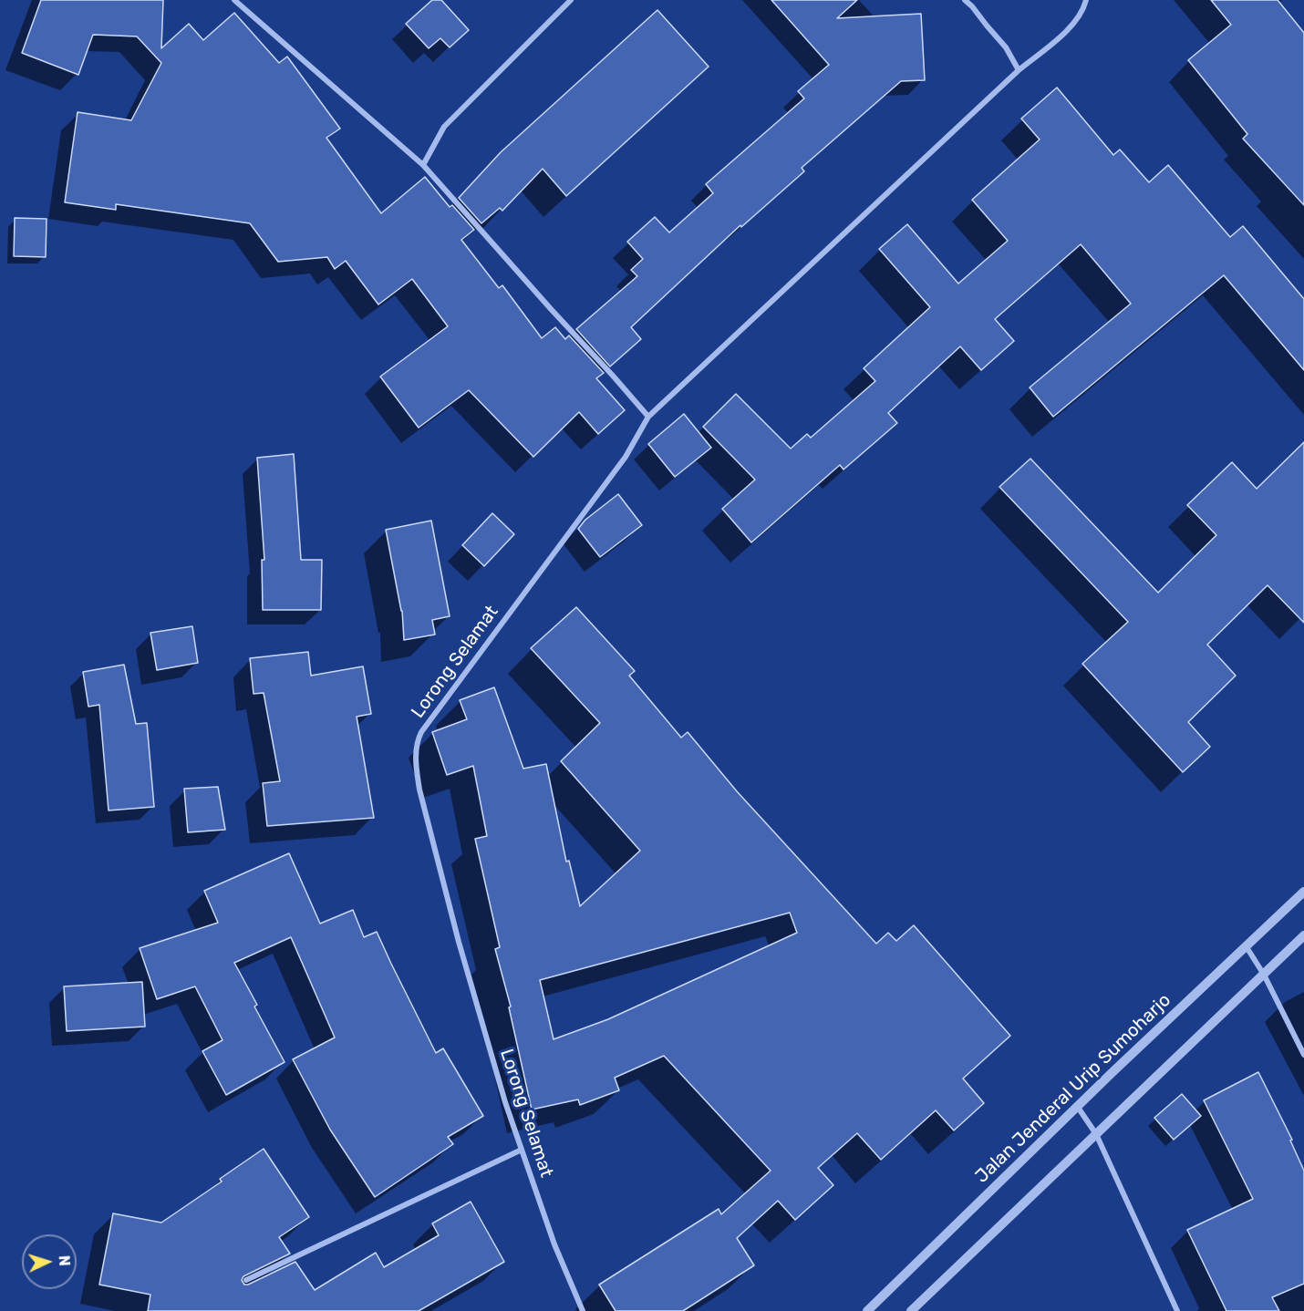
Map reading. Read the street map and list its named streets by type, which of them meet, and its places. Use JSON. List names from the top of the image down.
{
  "streets": {
    "street": ["Lorong Selamat", "Jalan Jenderal Urip Sumoharjo"]
  },
  "north": "right"
}
